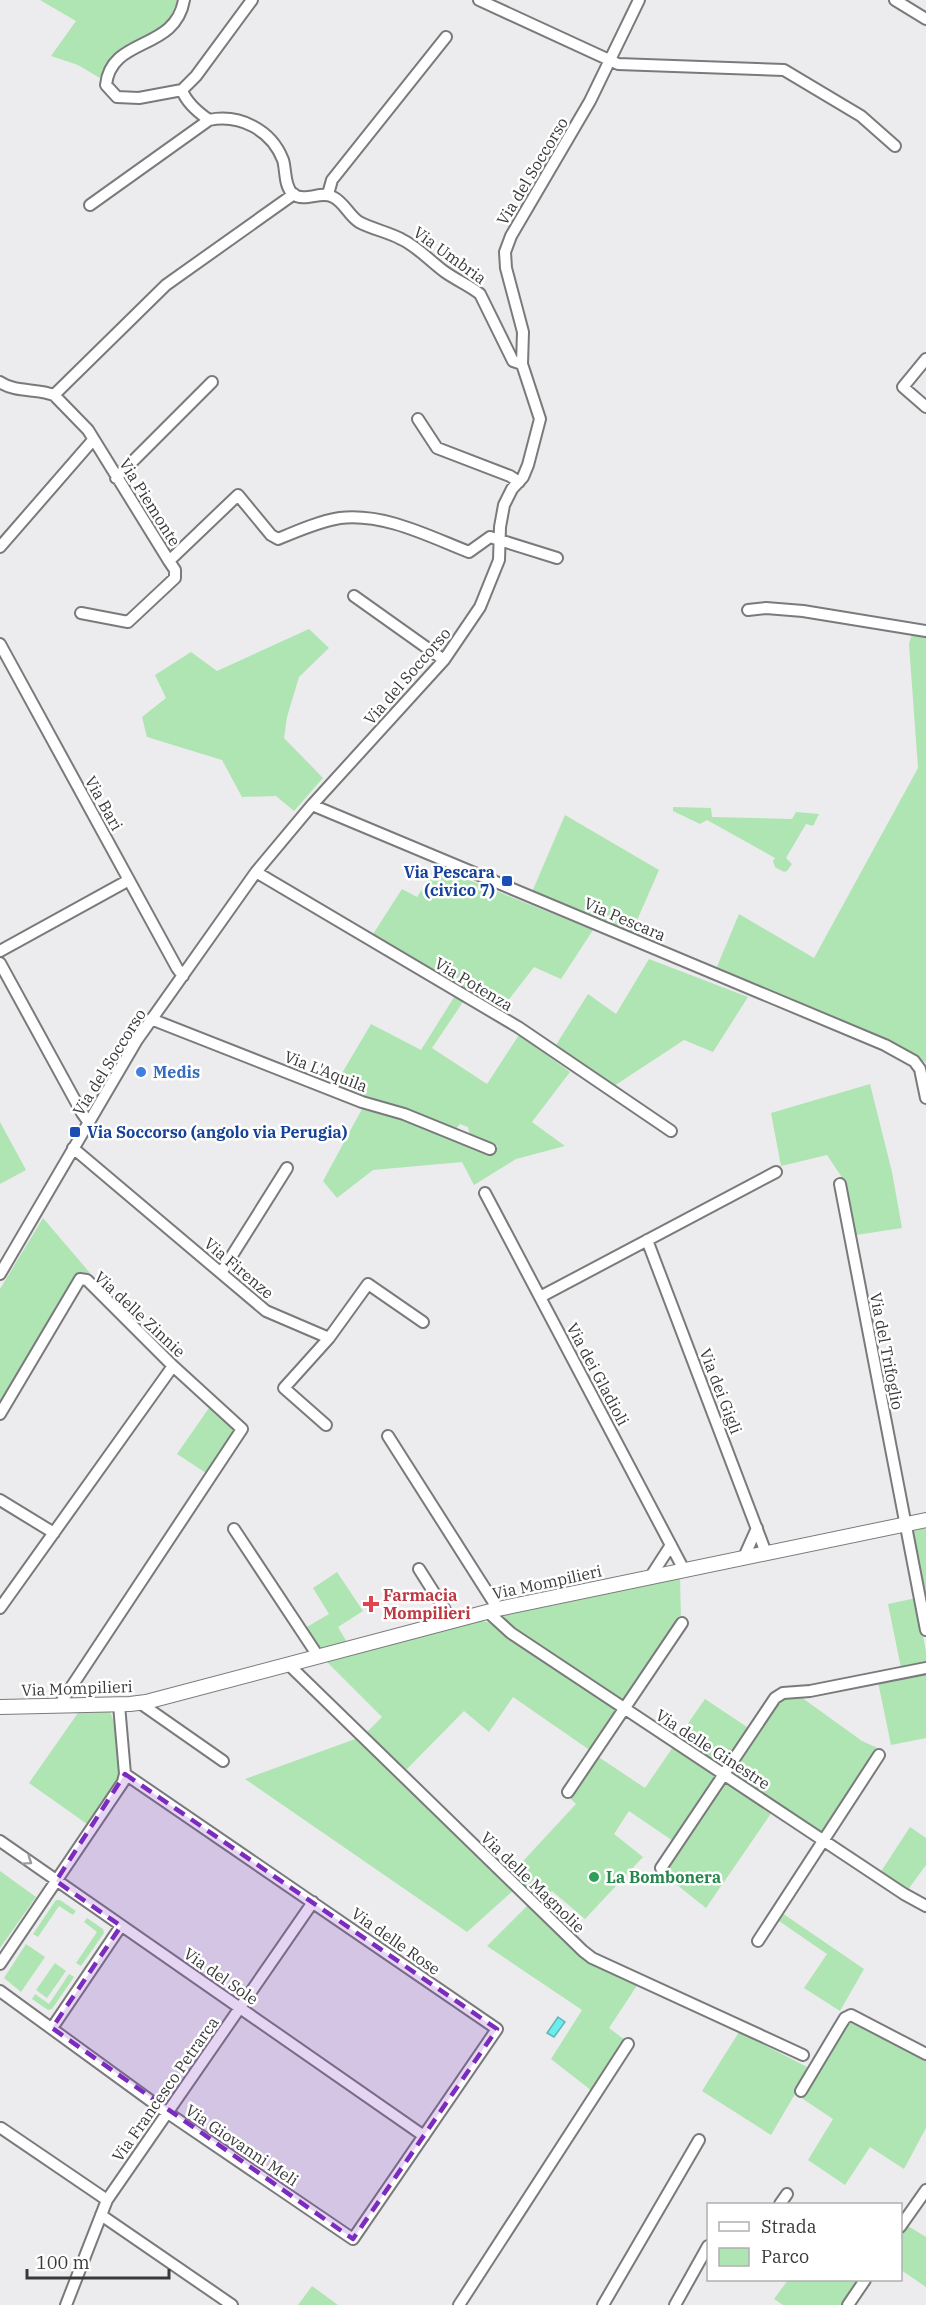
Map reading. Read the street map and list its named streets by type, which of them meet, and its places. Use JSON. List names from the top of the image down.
{
  "streets": {
    "street": [
      "Via del Soccorso",
      "Via Umbria",
      "Via Piemonte",
      "Via Bari",
      "Via Pescara",
      "Via Potenza",
      "Via L'Aquila",
      "Via Firenze",
      "Via delle Zinnie",
      "Via del Trifoglio",
      "Via dei Gladioli",
      "Via dei Gigli",
      "Via Mompilieri",
      "Via delle Ginestre",
      "Via delle Magnolie",
      "Via delle Rose",
      "Via del Sole",
      "Via Francesco Petrarca",
      "Via Giovanni Meli"
    ]
  },
  "crossings": [
    ["Via del Soccorso", "Via Umbria"],
    ["Via del Soccorso", "Via Piemonte"],
    ["Via del Soccorso", "Via Bari"],
    ["Via del Soccorso", "Via Pescara"],
    ["Via del Soccorso", "Via Potenza"],
    ["Via del Soccorso", "Via L'Aquila"],
    ["Via del Soccorso", "Via Firenze"],
    ["Via delle Zinnie", "Via Mompilieri"],
    ["Via del Trifoglio", "Via Mompilieri"],
    ["Via dei Gladioli", "Via Mompilieri"],
    ["Via dei Gigli", "Via Mompilieri"],
    ["Via Mompilieri", "Via delle Ginestre"],
    ["Via Mompilieri", "Via delle Magnolie"],
    ["Via delle Rose", "Via del Sole"],
    ["Via delle Rose", "Via Francesco Petrarca"],
    ["Via delle Rose", "Via Giovanni Meli"],
    ["Via del Sole", "Via Francesco Petrarca"],
    ["Via Francesco Petrarca", "Via Giovanni Meli"]
  ],
  "places": {
    "transit": ["Via Pescara (civico 7)", "Via Soccorso (angolo via Perugia)"],
    "other": ["Medis", "La Bombonera"],
    "health": ["Farmacia Mompilieri"]
  },
  "legend": ["Strada", "Parco"],
  "scale_bar": "100 m"
}
